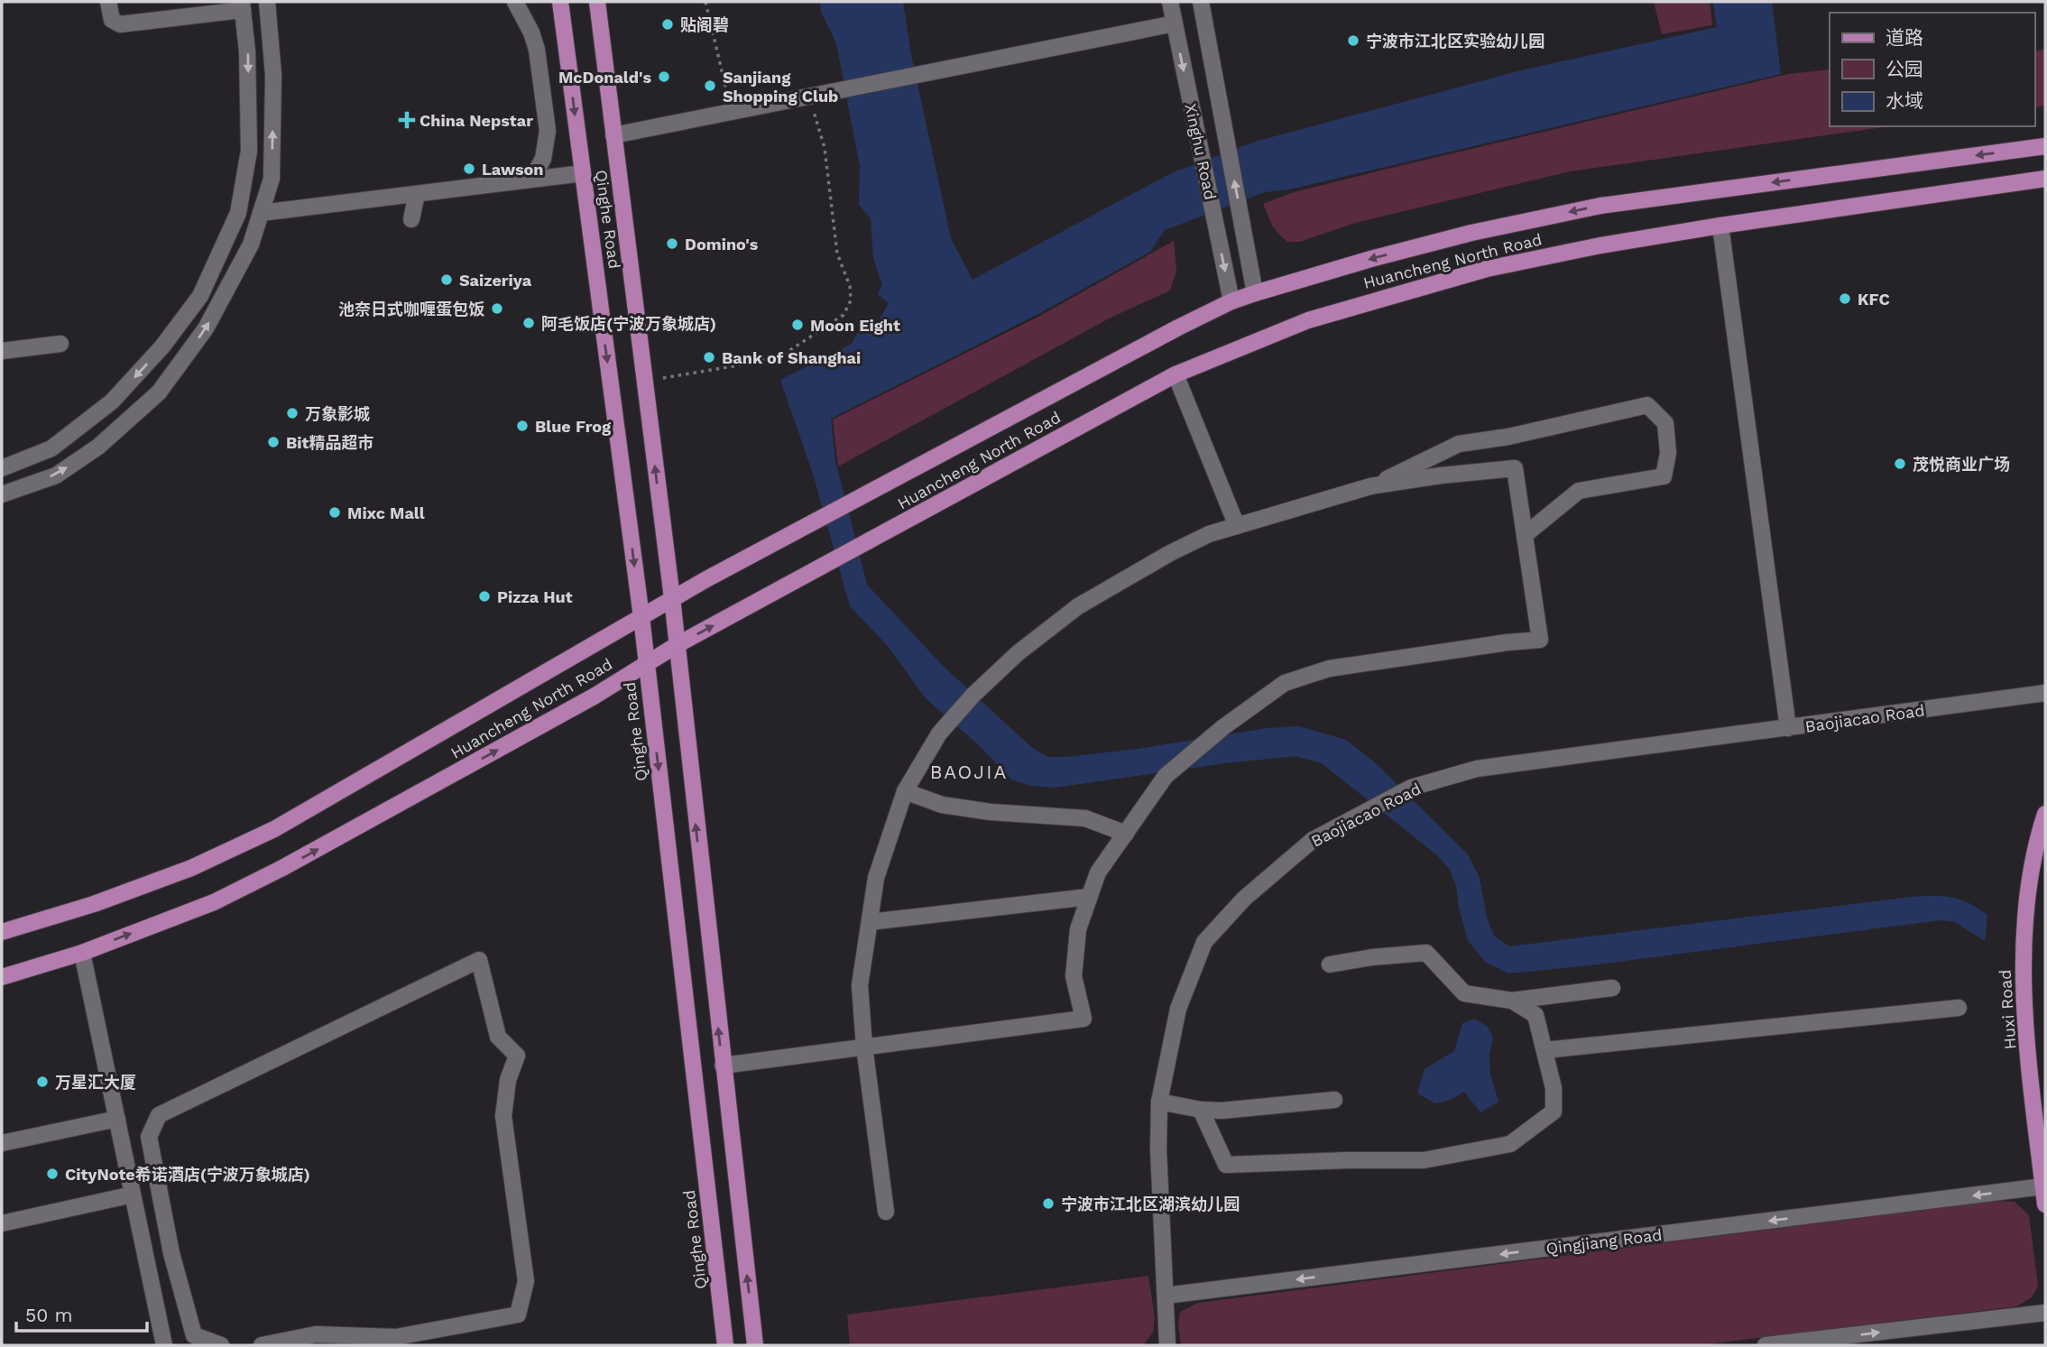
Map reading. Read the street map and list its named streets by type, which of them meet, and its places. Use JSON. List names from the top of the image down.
{
  "streets": {
    "main road": ["Qinghe Road", "Huancheng North Road", "Huxi Road"],
    "street": ["Xinghu Road", "Baojiacao Road", "Qingjiang Road"]
  },
  "crossings": [
    ["Xinghu Road", "Huancheng North Road"],
    ["Qinghe Road", "Huancheng North Road"],
    ["Baojiacao Road", "Qingjiang Road"],
    ["Huxi Road", "Qingjiang Road"]
  ],
  "districts": ["BAOJIA"],
  "places": {
    "other": [
      "贴阁碧",
      "宁波市江北区实验幼儿园",
      "McDonald's",
      "Sanjiang Shopping Club",
      "Lawson",
      "Domino's",
      "Saizeriya",
      "KFC",
      "池奈日式咖喱蛋包饭",
      "阿毛饭店(宁波万象城店)",
      "Moon Eight",
      "Bank of Shanghai",
      "万象影城",
      "Blue Frog",
      "Bit精品超市",
      "茂悦商业广场",
      "Mixc Mall",
      "Pizza Hut",
      "万星汇大厦",
      "CityNote希诺酒店(宁波万象城店)",
      "宁波市江北区湖滨幼儿园"
    ],
    "health": ["China Nepstar"]
  },
  "legend": ["道路", "公园", "水域"],
  "scale_bar": "50 m"
}
